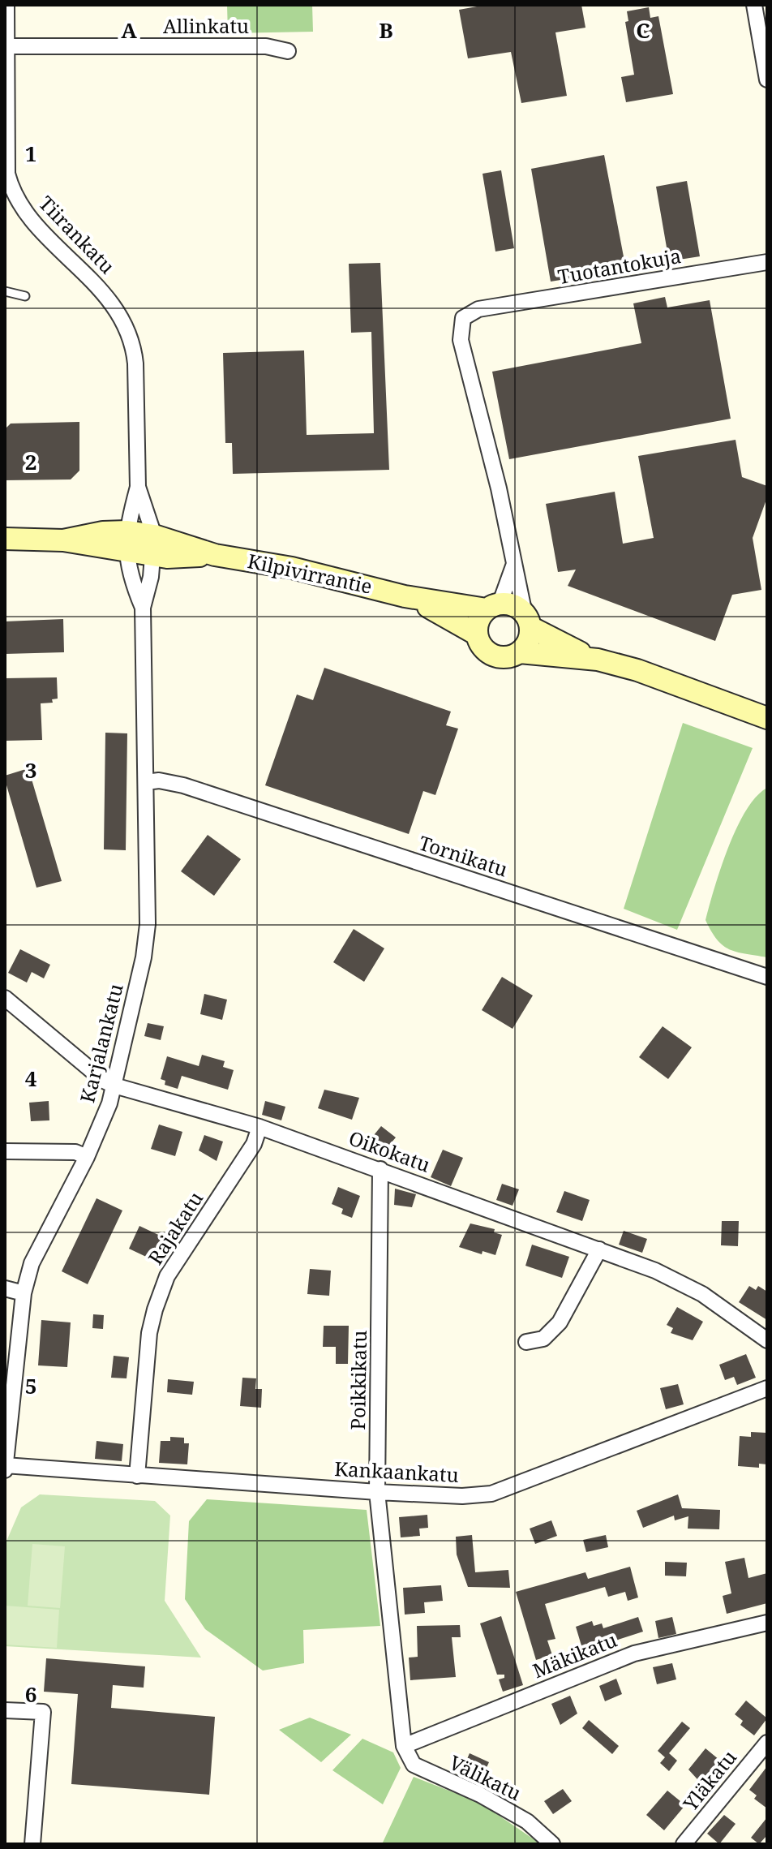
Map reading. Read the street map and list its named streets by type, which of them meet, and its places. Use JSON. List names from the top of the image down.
{
  "streets": {
    "street": [
      "Allinkatu",
      "Tiirankatu",
      "Tuotantokuja",
      "Kilpivirrantie",
      "Tornikatu",
      "Karjalankatu",
      "Oikokatu",
      "Rajakatu",
      "Poikkikatu",
      "Kankaankatu",
      "Mäkikatu",
      "Välikatu",
      "Yläkatu"
    ]
  },
  "crossings": [
    ["Allinkatu", "Tiirankatu"],
    ["Tiirankatu", "Kilpivirrantie"],
    ["Tiirankatu", "Karjalankatu"],
    ["Kilpivirrantie", "Karjalankatu"],
    ["Tornikatu", "Karjalankatu"],
    ["Karjalankatu", "Oikokatu"],
    ["Karjalankatu", "Kankaankatu"],
    ["Oikokatu", "Rajakatu"],
    ["Oikokatu", "Poikkikatu"],
    ["Rajakatu", "Kankaankatu"],
    ["Poikkikatu", "Kankaankatu"],
    ["Poikkikatu", "Mäkikatu"],
    ["Poikkikatu", "Välikatu"],
    ["Mäkikatu", "Välikatu"]
  ],
  "grid": {
    "columns": ["A", "B", "C"],
    "rows": [
      "1",
      "2",
      "3",
      "4",
      "5",
      "6"
    ]
  }
}
